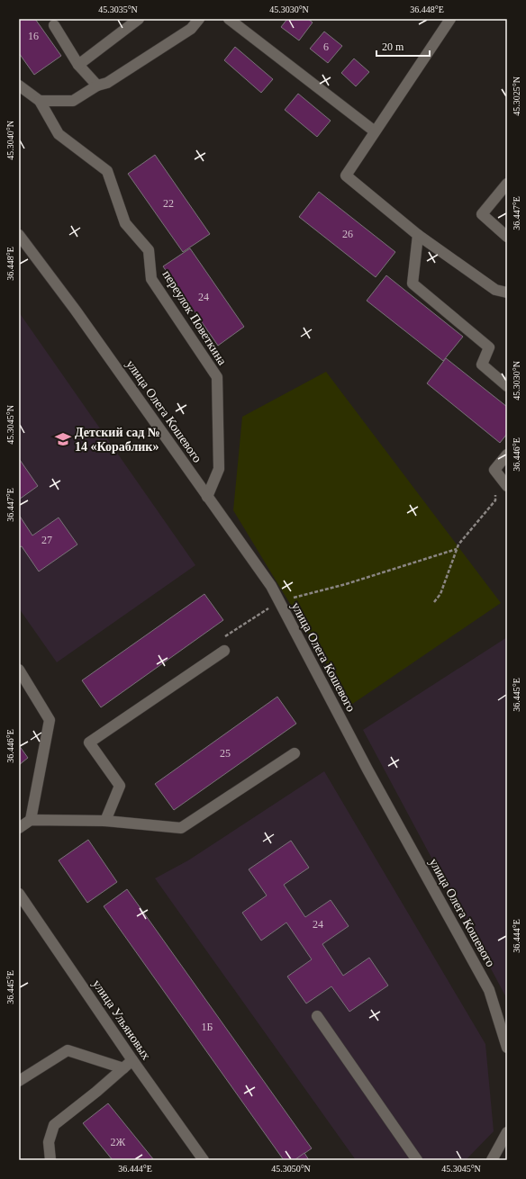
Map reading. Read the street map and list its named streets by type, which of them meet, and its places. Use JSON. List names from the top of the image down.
{
  "streets": {
    "street": ["переулок Поветкина", "улица Олега Кошевого", "улица Ульяновых"]
  },
  "crossings": [
    ["переулок Поветкина", "улица Олега Кошевого"]
  ],
  "places": {
    "school or university": ["Детский сад № 14 «Кораблик»"]
  },
  "house_numbers": [
    "16",
    "6",
    "22",
    "26",
    "24",
    "27",
    "25",
    "24",
    "1Б",
    "2Ж"
  ],
  "scale_bar": "20 m",
  "coordinates": [
    "45.3035°N",
    "45.3030°N",
    "36.448°E",
    "45.3025°N",
    "45.3040°N",
    "36.447°E",
    "45.3045°N",
    "36.446°E",
    "36.445°E",
    "36.444°E",
    "45.3050°N"
  ]
}
